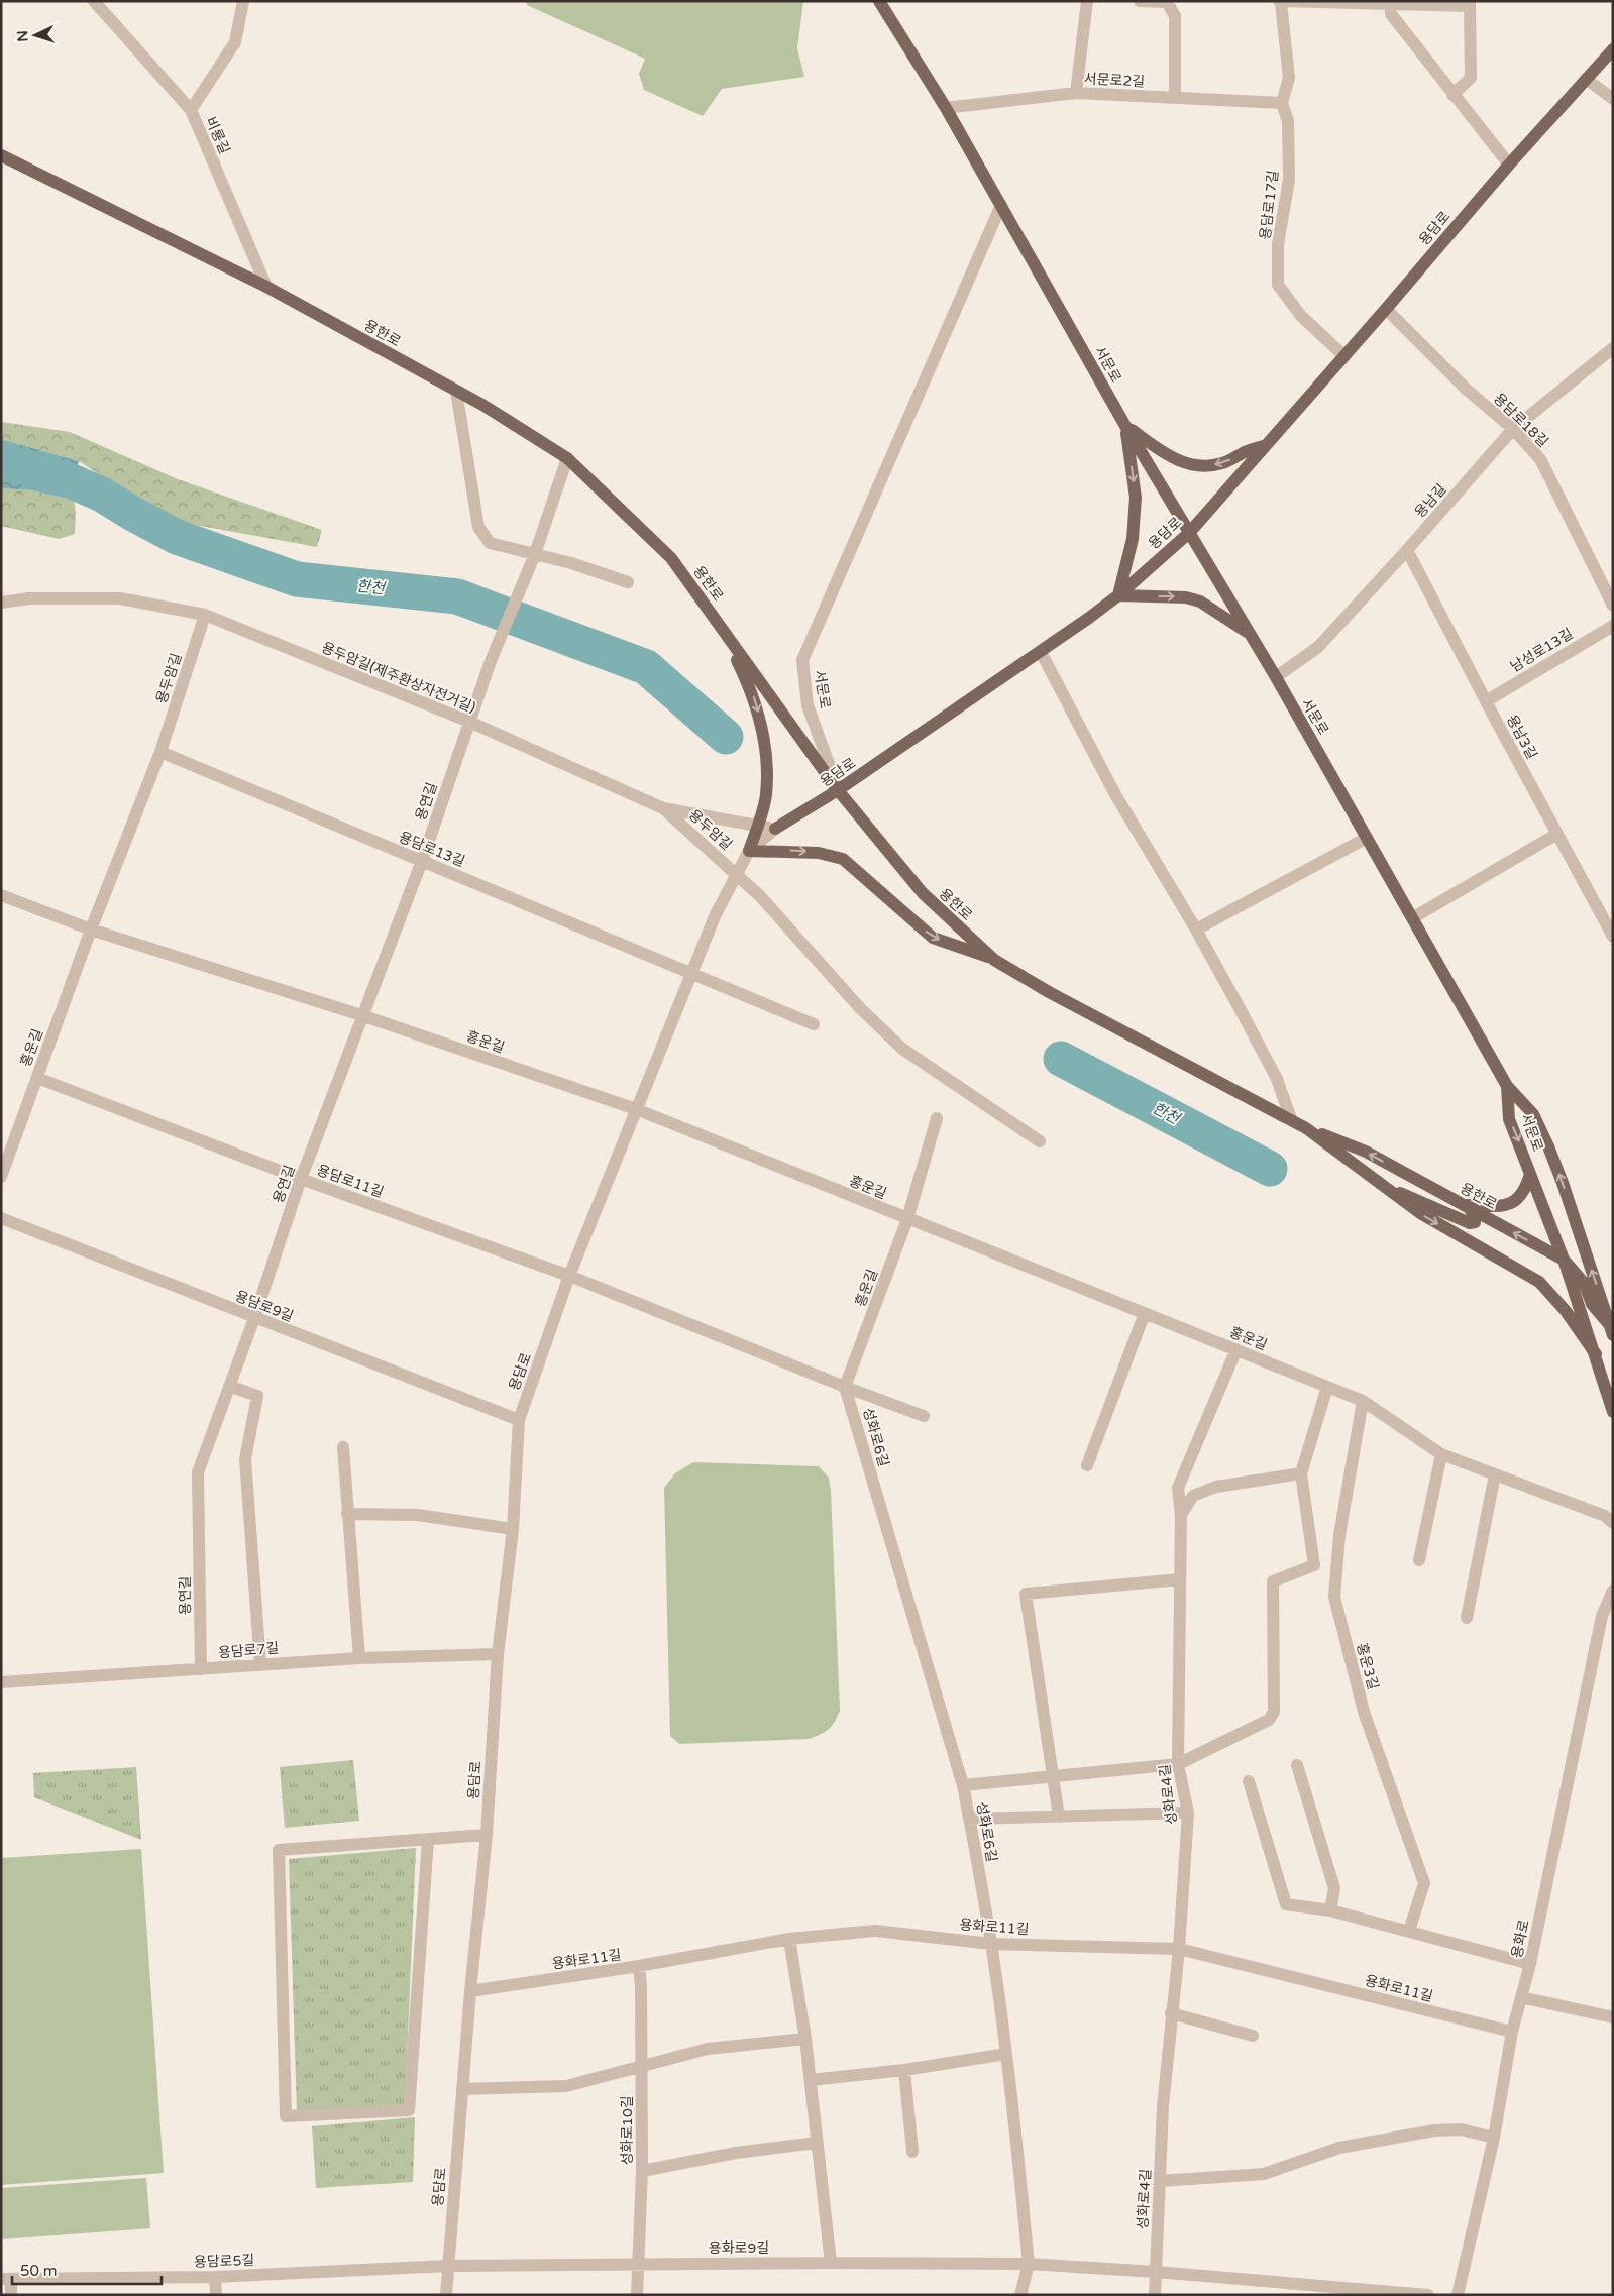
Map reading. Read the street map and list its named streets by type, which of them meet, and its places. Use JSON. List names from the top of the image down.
{
  "streets": {
    "main road": ["용담로", "용한로", "서문로"],
    "street": [
      "서문로2길",
      "비룡길",
      "용담로17길",
      "용담로18길",
      "용남길",
      "남성로13길",
      "용두암길(제주환상자전거길)",
      "용두암길",
      "용남3길",
      "용연길",
      "용담로13길",
      "홍운길",
      "용담로11길",
      "흥운길",
      "용담로9길",
      "성화로6길",
      "용담로7길",
      "홍운3길",
      "성화로4길",
      "용화로11길",
      "용화로",
      "성화로10길",
      "용화로9길",
      "용담로5길"
    ]
  },
  "crossings": [
    ["서문로2길", "용담로17길"],
    ["서문로2길", "서문로"],
    ["비룡길", "용한로"],
    ["용담로17길", "용담로"],
    ["용담로", "용한로"],
    ["용담로", "서문로"],
    ["용담로", "용담로18길"],
    ["용담로", "용두암길(제주환상자전거길)"],
    ["용담로", "용두암길"],
    ["용담로", "용담로13길"],
    ["용담로", "홍운길"],
    ["용담로", "용담로11길"],
    ["용담로", "용담로9길"],
    ["용담로", "용담로7길"],
    ["용담로", "용화로11길"],
    ["용담로", "용화로9길"],
    ["용담로", "용담로5길"],
    ["용한로", "서문로"],
    ["용한로", "용연길"],
    ["서문로", "용남길"],
    ["용담로18길", "용남길"],
    ["용남길", "용남3길"],
    ["남성로13길", "용남3길"],
    ["용두암길(제주환상자전거길)", "용두암길"],
    ["용두암길(제주환상자전거길)", "용연길"],
    ["용두암길", "용담로13길"],
    ["용두암길", "홍운길"],
    ["용연길", "용담로13길"],
    ["용연길", "홍운길"],
    ["용연길", "용담로11길"],
    ["용연길", "용담로9길"],
    ["용연길", "용담로7길"],
    ["용담로13길", "홍운길"],
    ["홍운길", "용담로11길"],
    ["홍운길", "흥운길"],
    ["홍운길", "홍운3길"],
    ["홍운길", "성화로4길"],
    ["흥운길", "성화로6길"],
    ["성화로6길", "용화로11길"],
    ["성화로6길", "용화로9길"],
    ["성화로4길", "용화로11길"],
    ["성화로4길", "용화로9길"],
    ["용화로11길", "용화로"],
    ["용화로11길", "성화로10길"],
    ["성화로10길", "용화로9길"],
    ["용화로9길", "용담로5길"]
  ],
  "water": ["한천"],
  "scale_bar": "50 m",
  "north": "left"
}
